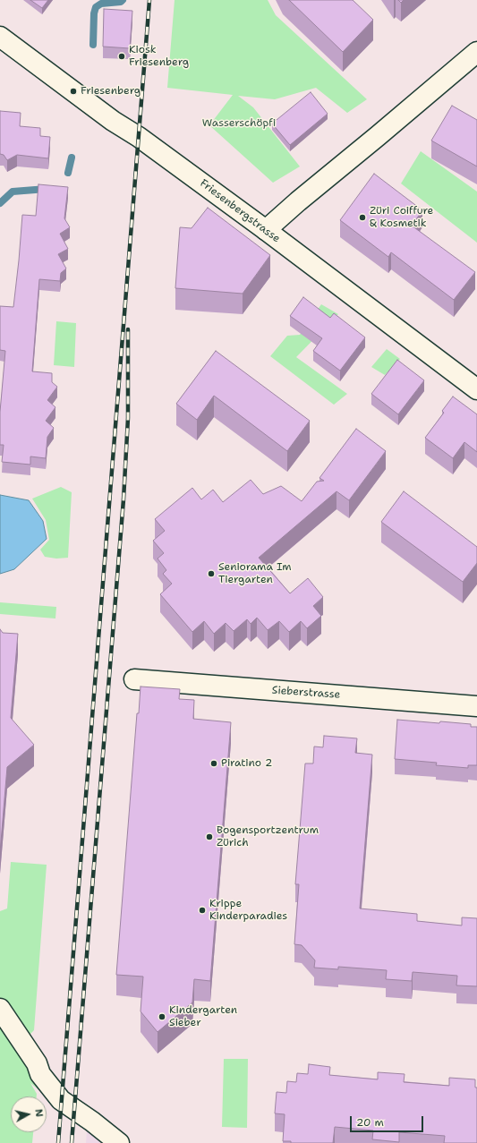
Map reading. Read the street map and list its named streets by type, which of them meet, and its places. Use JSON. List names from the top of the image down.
{
  "streets": {
    "street": ["Friesenbergstrasse", "Sieberstrasse"]
  },
  "parks": ["Wasserschöpfi"],
  "places": [
    "Kiosk Friesenberg",
    "Friesenberg",
    "Züri Coiffure & Kosmetik",
    "Seniorama Im Tiergarten",
    "Piratino 2",
    "Bogensportzentrum Zürich",
    "Krippe Kinderparadies",
    "Kindergarten Sieber"
  ],
  "scale_bar": "20 m",
  "north": "right"
}
